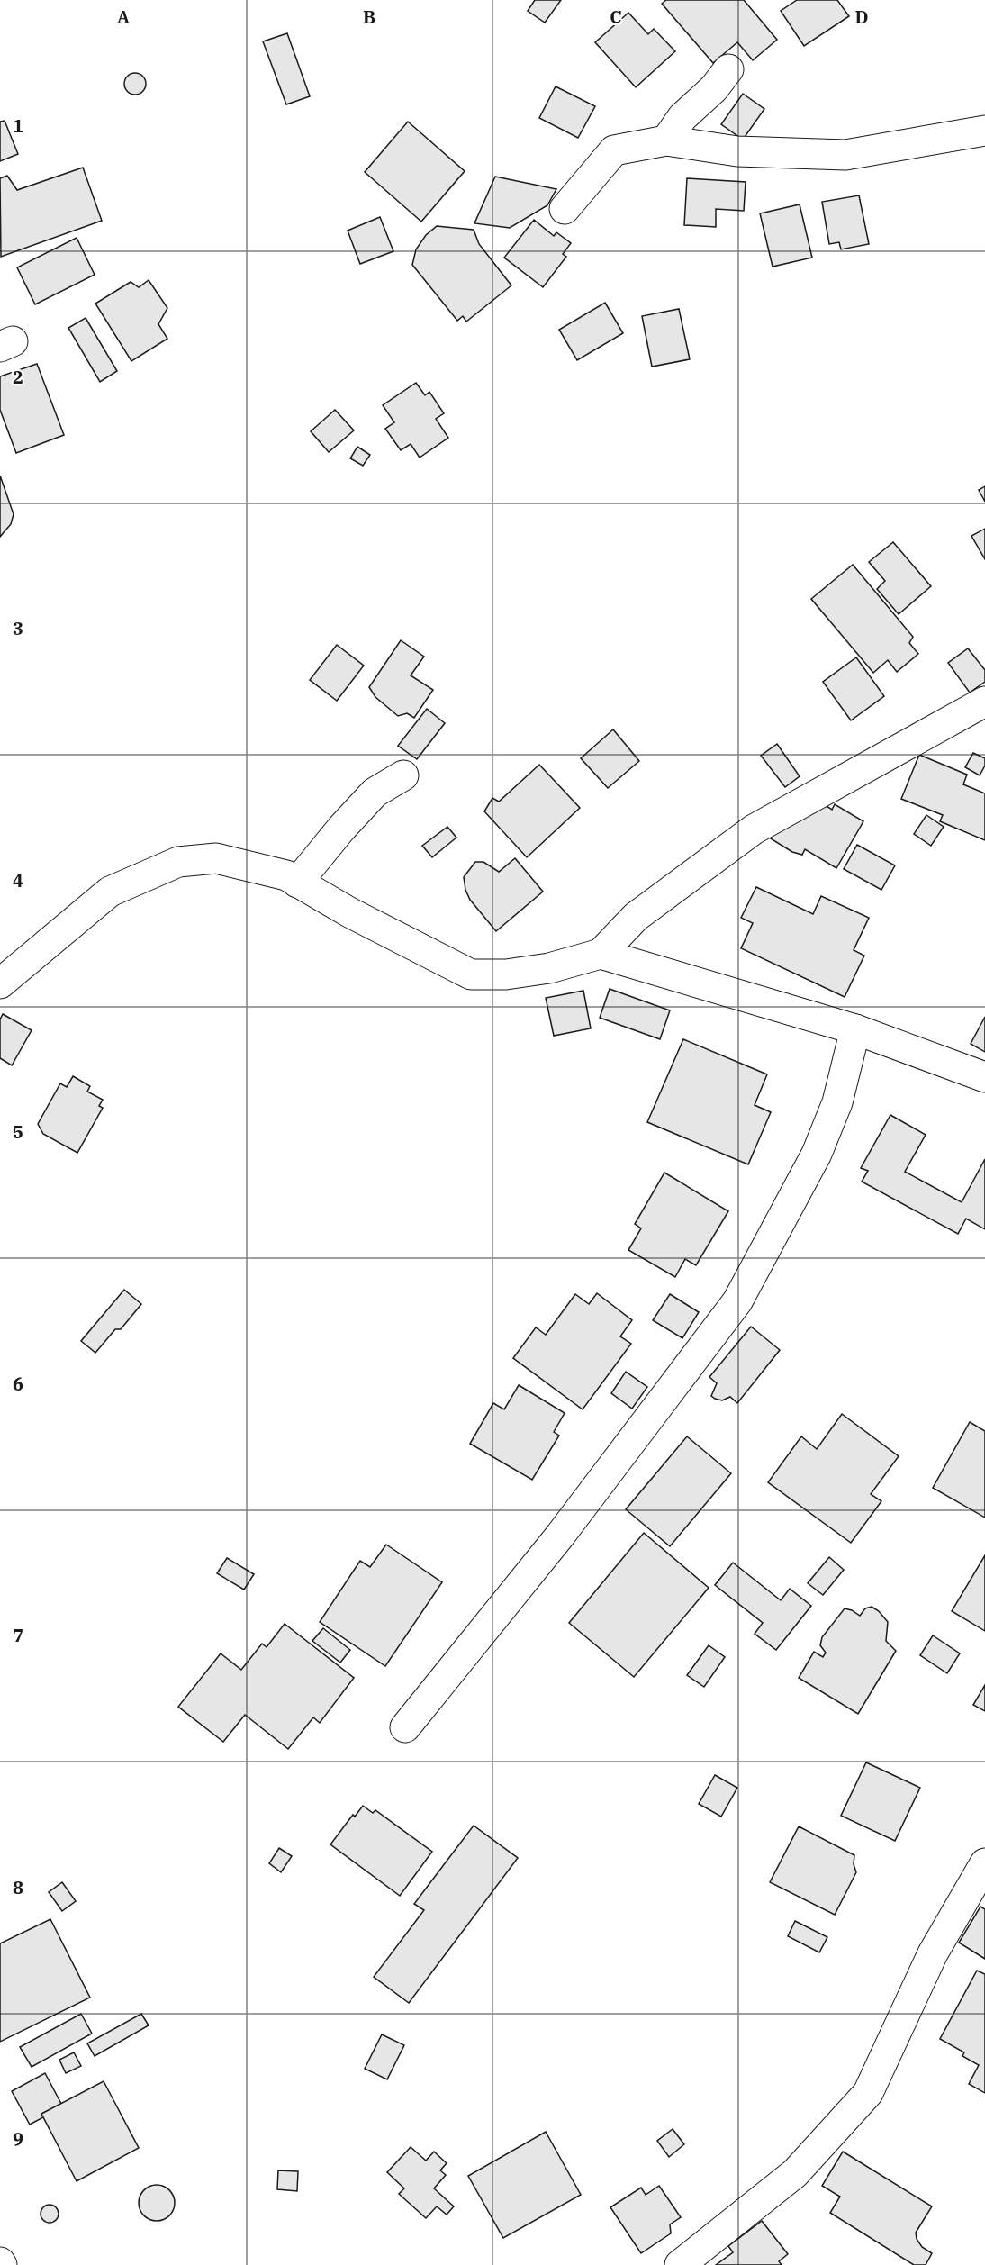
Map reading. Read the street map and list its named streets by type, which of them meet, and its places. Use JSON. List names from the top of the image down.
{
  "grid": {
    "columns": [
      "A",
      "B",
      "C",
      "D"
    ],
    "rows": [
      "1",
      "2",
      "3",
      "4",
      "5",
      "6",
      "7",
      "8",
      "9"
    ]
  }
}
